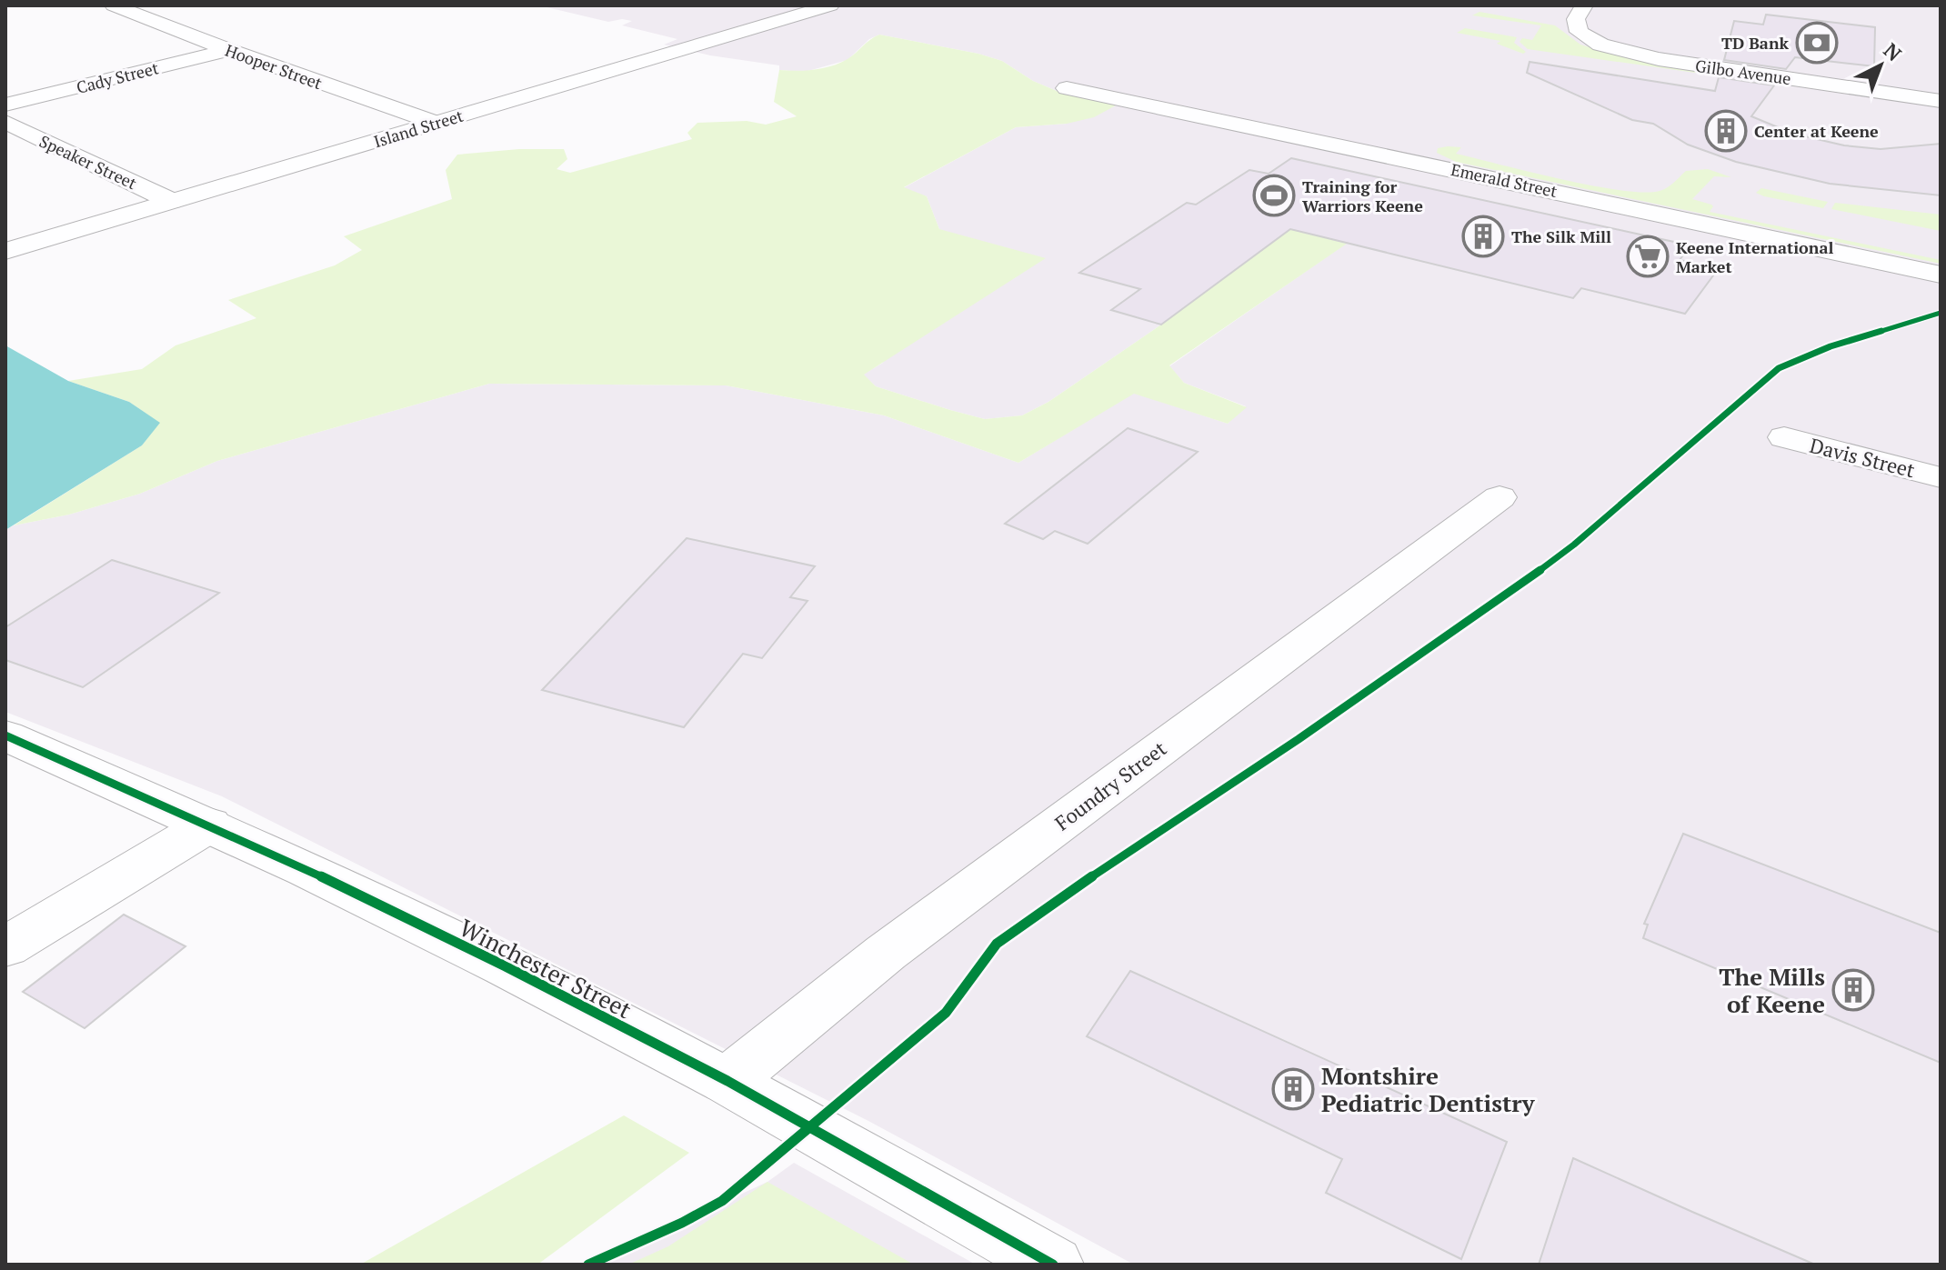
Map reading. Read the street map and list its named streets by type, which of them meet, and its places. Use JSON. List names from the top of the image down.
{
  "streets": {
    "street": [
      "Hooper Street",
      "Gilbo Avenue",
      "Cady Street",
      "Island Street",
      "Speaker Street",
      "Emerald Street",
      "Davis Street",
      "Foundry Street",
      "Winchester Street"
    ]
  },
  "crossings": [
    ["Hooper Street", "Cady Street"],
    ["Hooper Street", "Island Street"],
    ["Island Street", "Speaker Street"],
    ["Foundry Street", "Winchester Street"]
  ],
  "places": {
    "bank": ["TD Bank"],
    "building": [
      "Center at Keene",
      "The Silk Mill",
      "The Mills of Keene",
      "Montshire Pediatric Dentistry"
    ],
    "sports": ["Training for Warriors Keene"],
    "supermarket": ["Keene International Market"]
  },
  "north": "top right"
}
